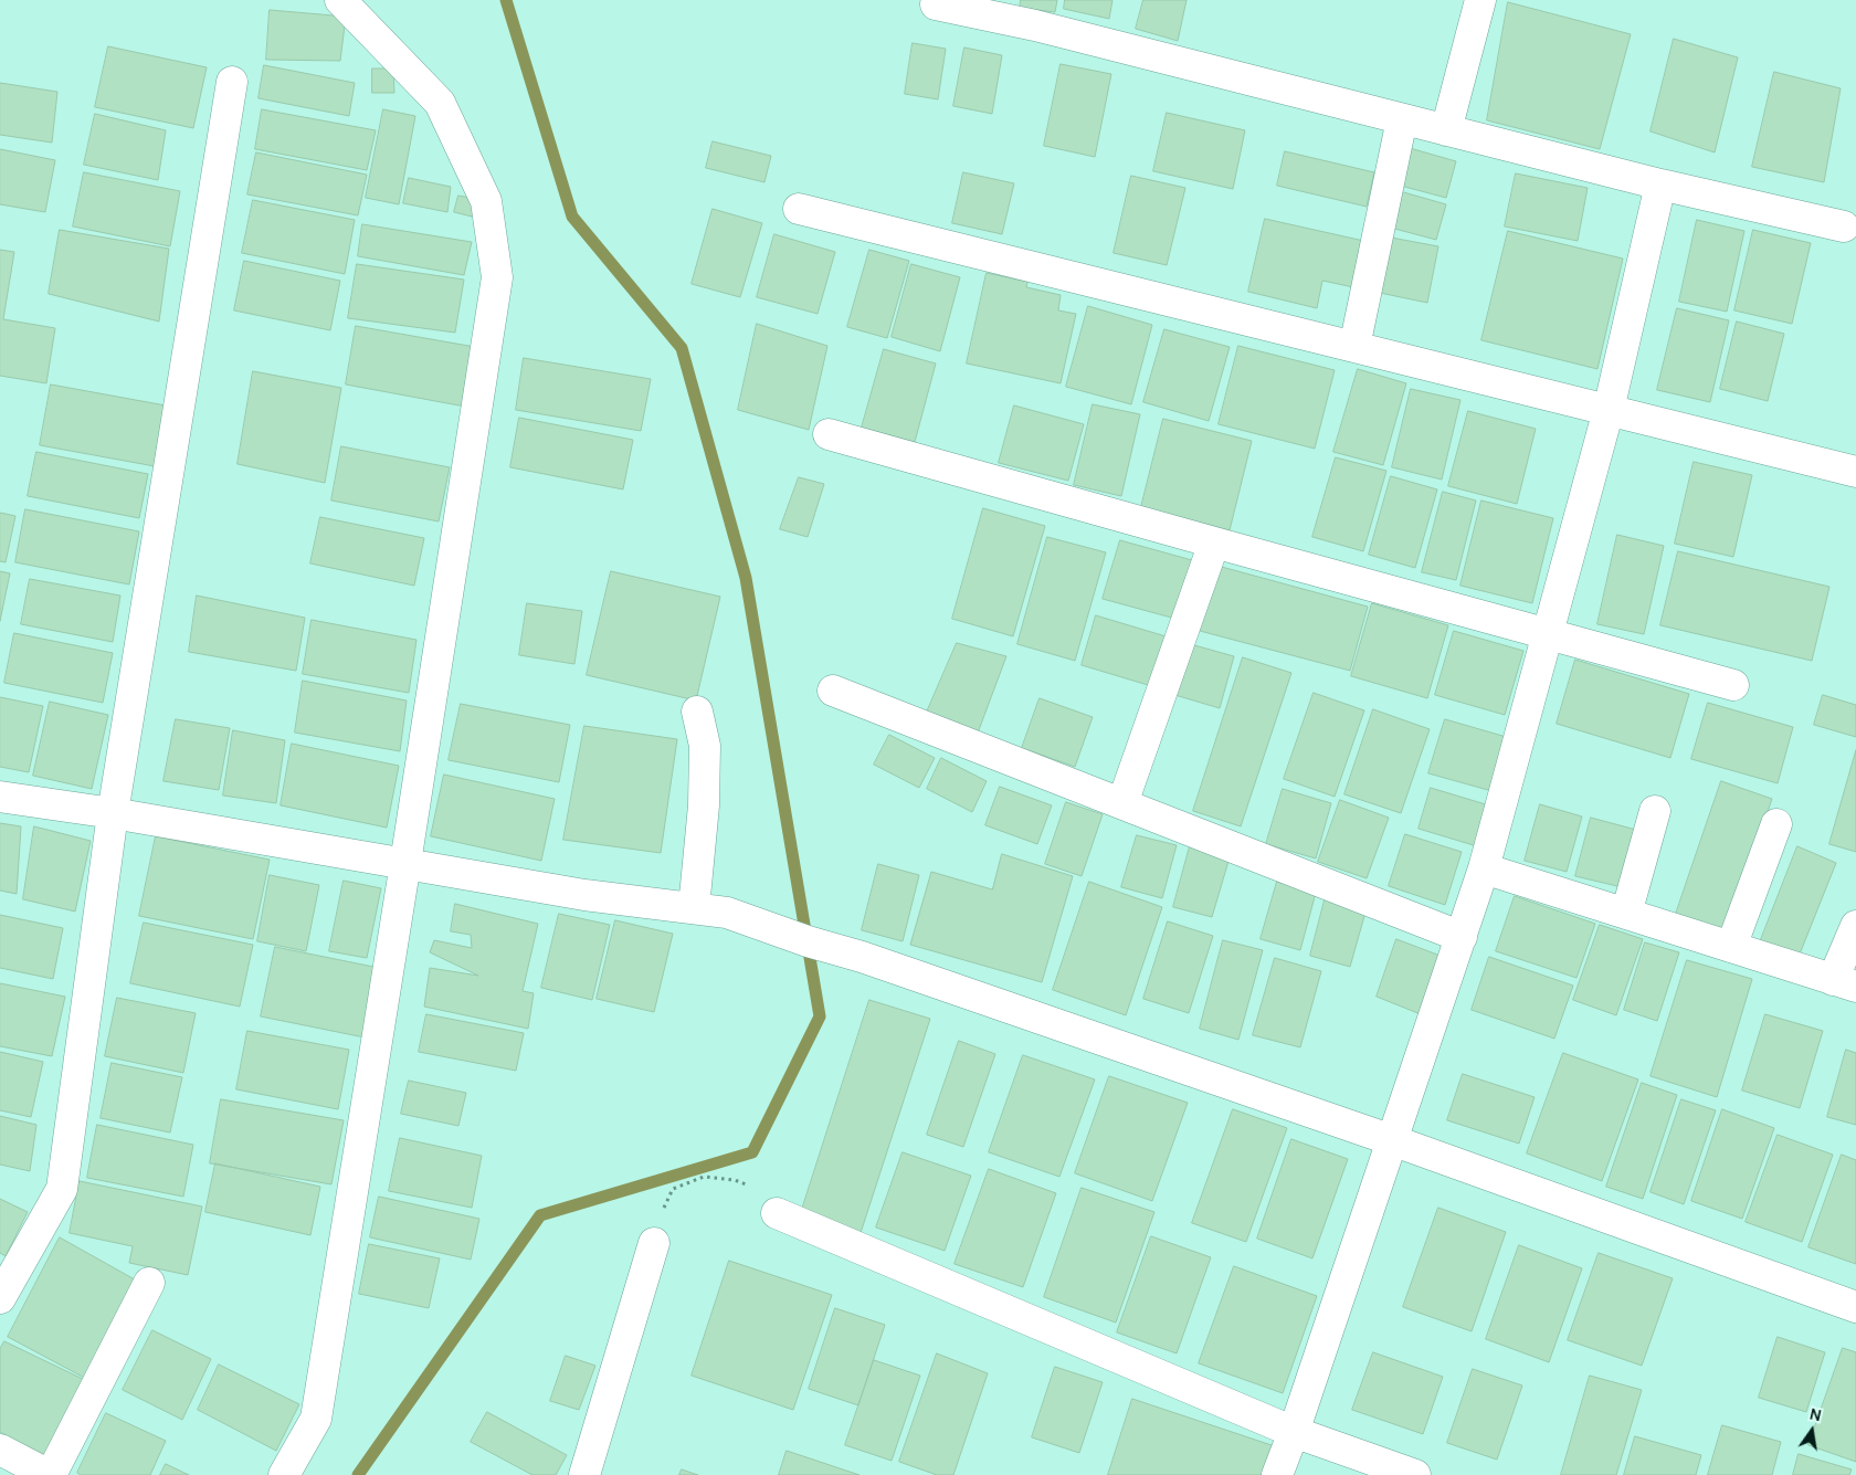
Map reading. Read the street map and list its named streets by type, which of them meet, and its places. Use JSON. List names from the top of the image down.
{
  "north": "top"
}
